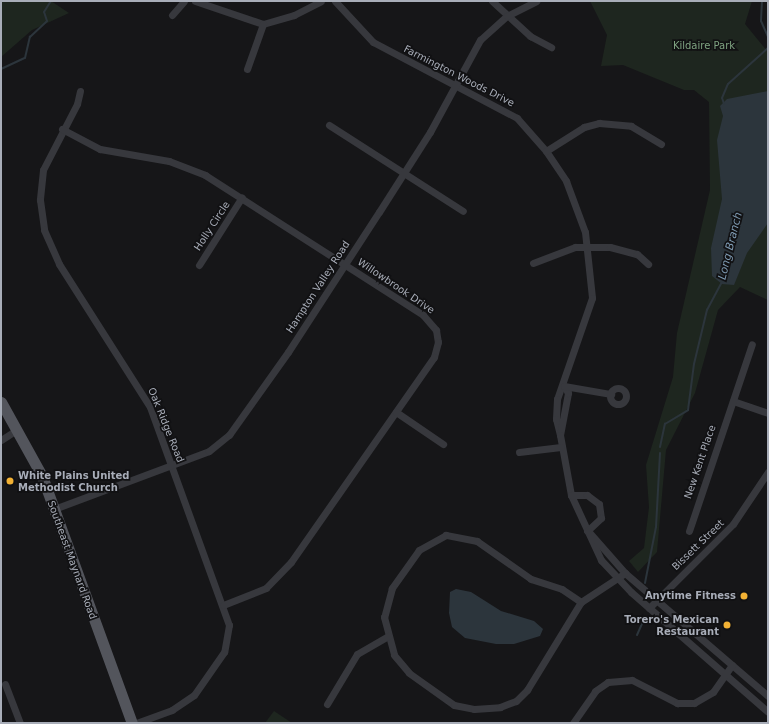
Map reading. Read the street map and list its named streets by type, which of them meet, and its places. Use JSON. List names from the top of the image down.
{
  "streets": {
    "main road": ["Southeast Maynard Road"],
    "street": [
      "Farmington Woods Drive",
      "Holly Circle",
      "Willowbrook Drive",
      "Hampton Valley Road",
      "Oak Ridge Road",
      "New Kent Place",
      "Bissett Street"
    ]
  },
  "crossings": [
    ["Farmington Woods Drive", "Hampton Valley Road"],
    ["Farmington Woods Drive", "Bissett Street"],
    ["Holly Circle", "Willowbrook Drive"],
    ["Willowbrook Drive", "Hampton Valley Road"],
    ["Willowbrook Drive", "Oak Ridge Road"],
    ["Hampton Valley Road", "Oak Ridge Road"],
    ["Hampton Valley Road", "Southeast Maynard Road"]
  ],
  "water": ["Long Branch"],
  "parks": ["Kildaire Park"],
  "places": ["White Plains United Methodist Church", "Anytime Fitness", "Torero's Mexican Restaurant"]
}
